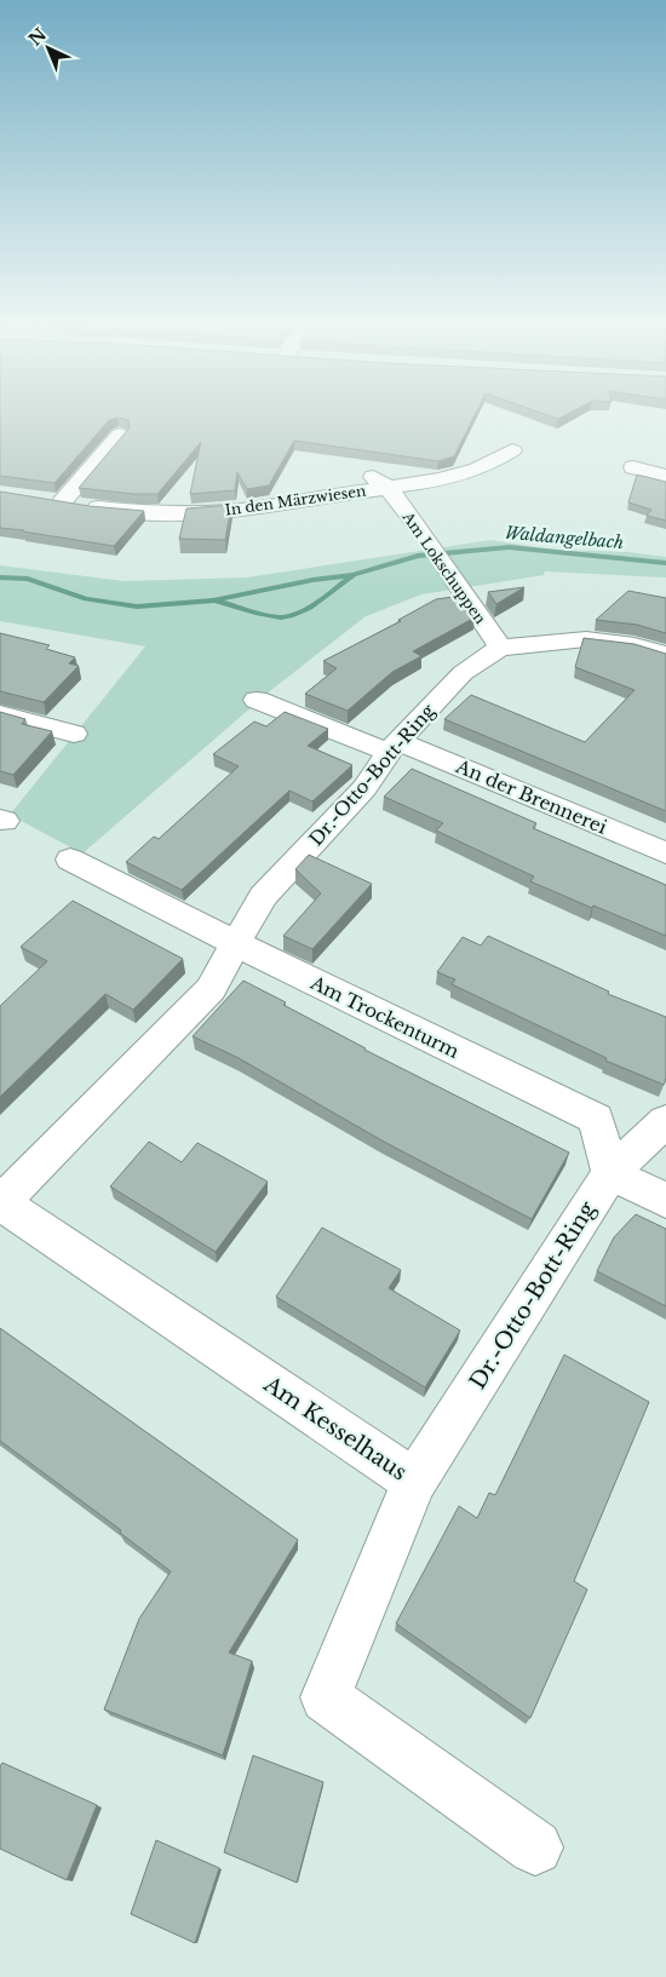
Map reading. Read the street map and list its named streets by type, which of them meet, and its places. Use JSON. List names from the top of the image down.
{
  "streets": {
    "street": [
      "In den Märzwiesen",
      "Am Lokschuppen",
      "Dr.-Otto-Bott-Ring",
      "An der Brennerei",
      "Am Trockenturm",
      "Am Kesselhaus"
    ]
  },
  "crossings": [
    ["In den Märzwiesen", "Am Lokschuppen"],
    ["Am Lokschuppen", "Dr.-Otto-Bott-Ring"],
    ["Dr.-Otto-Bott-Ring", "An der Brennerei"],
    ["Dr.-Otto-Bott-Ring", "Am Trockenturm"],
    ["Dr.-Otto-Bott-Ring", "Am Kesselhaus"]
  ],
  "water": ["Waldangelbach"],
  "north": "top left"
}
